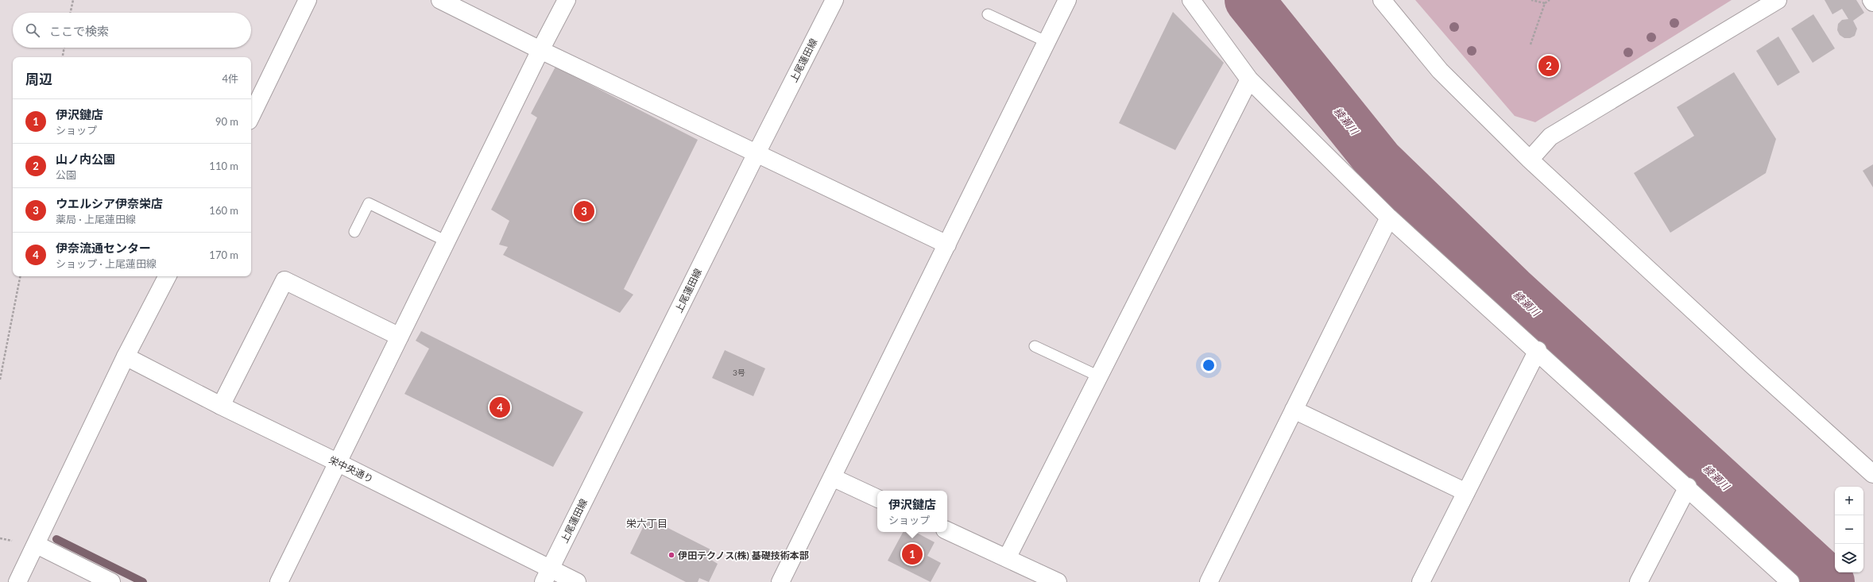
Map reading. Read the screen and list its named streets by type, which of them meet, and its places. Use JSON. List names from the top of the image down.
{
  "streets": {
    "street": ["上尾蓮田線", "栄中央通り"]
  },
  "crossings": [
    ["上尾蓮田線", "栄中央通り"]
  ],
  "districts": ["栄六丁目"],
  "water": ["綾瀬川"],
  "places": ["伊田テクノス(株) 基礎技術本部"],
  "house_numbers": ["3号"],
  "page": {
    "search": "ここで検索",
    "pins": [
      "2",
      "3",
      "4",
      "1"
    ],
    "heading": ["周辺", "4件"],
    "list": [
      {
        "mark": "1",
        "name": "伊沢鍵店",
        "note": "ショップ",
        "value": "90 m"
      },
      {
        "mark": "2",
        "name": "山ノ内公園",
        "note": "公園",
        "value": "110 m"
      },
      {
        "mark": "3",
        "name": "ウエルシア伊奈栄店",
        "note": "薬局 · 上尾蓮田線",
        "value": "160 m"
      },
      {
        "mark": "4",
        "name": "伊奈流通センター",
        "note": "ショップ · 上尾蓮田線",
        "value": "170 m"
      }
    ],
    "map_buttons": ["+", "−"],
    "popup": ["伊沢鍵店", "ショップ"]
  }
}
